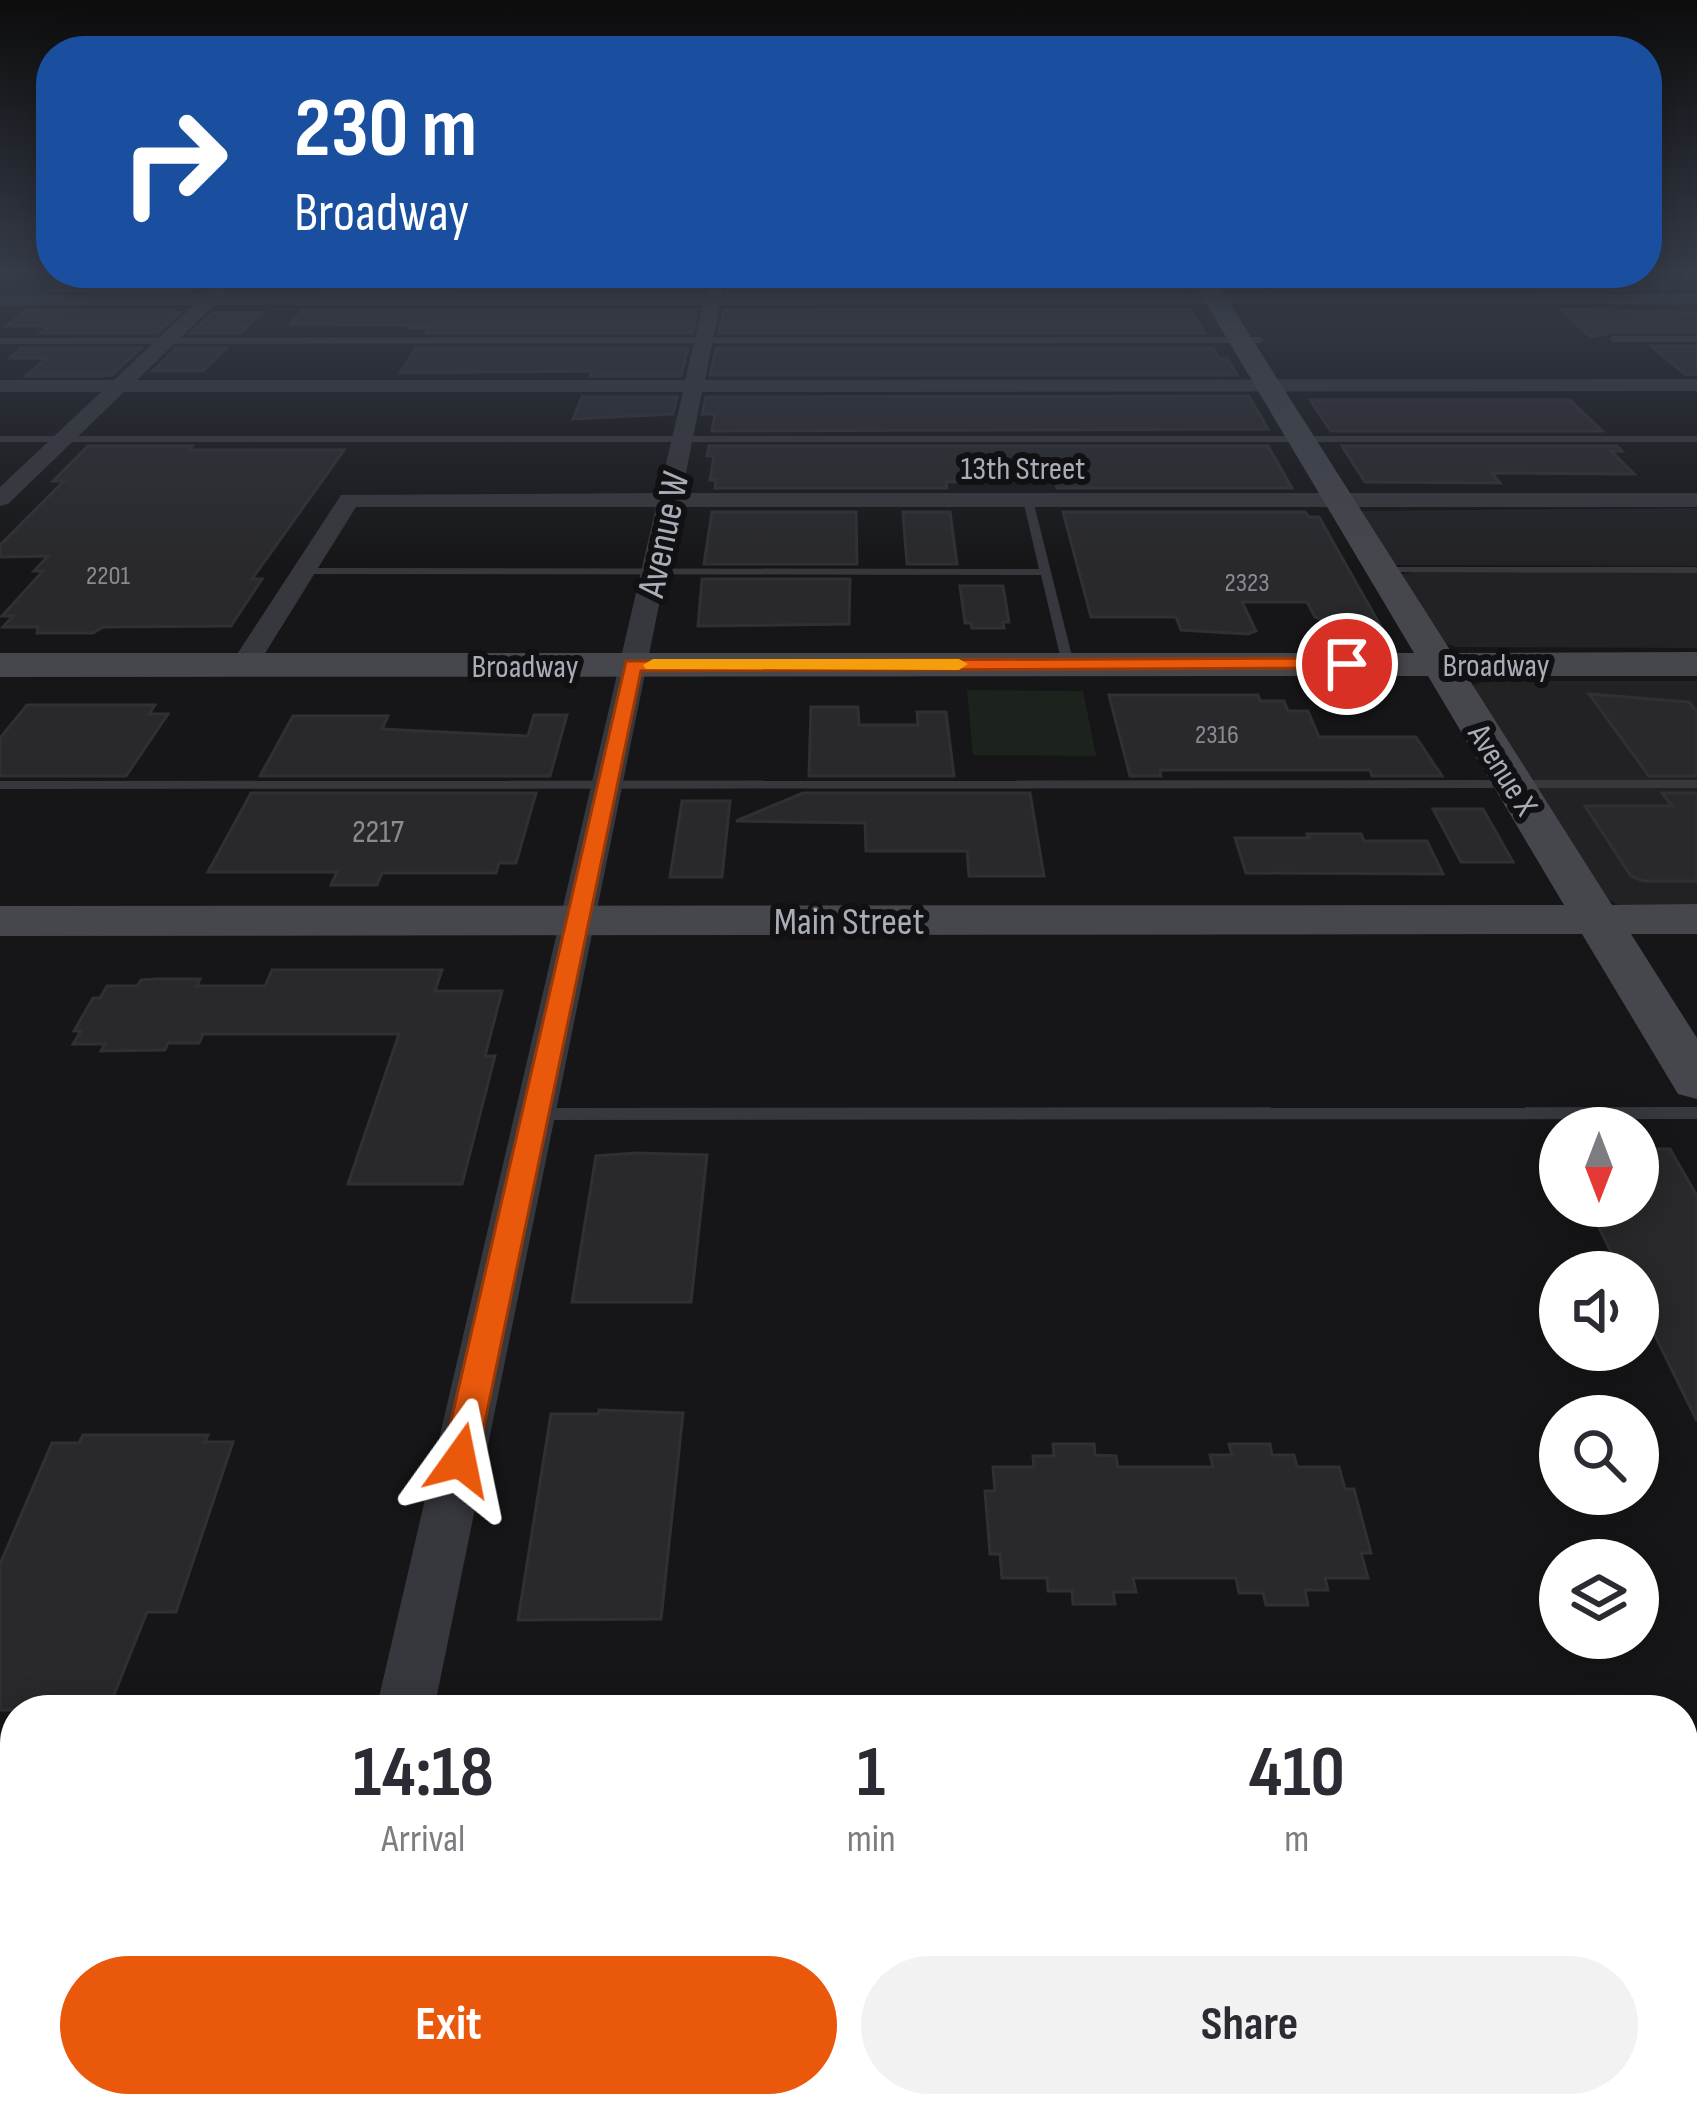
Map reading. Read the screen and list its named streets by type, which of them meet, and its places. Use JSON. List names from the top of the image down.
{
  "streets": {
    "street": [
      "13th Street",
      "Avenue W",
      "Broadway",
      "Avenue X",
      "Main Street"
    ]
  },
  "crossings": [
    ["13th Street", "Avenue W"],
    ["13th Street", "Avenue X"],
    ["Avenue W", "Broadway"],
    ["Avenue W", "Main Street"],
    ["Broadway", "Avenue X"],
    ["Avenue X", "Main Street"]
  ],
  "house_numbers": [
    "2201",
    "2323",
    "2316",
    "2217"
  ],
  "north": "bottom",
  "page": {
    "turn": ["230 m", "Broadway"],
    "eta": [
      "14:18",
      "Arrival",
      "1",
      "min",
      "410",
      "m"
    ],
    "buttons": ["Exit", "Share"]
  }
}
